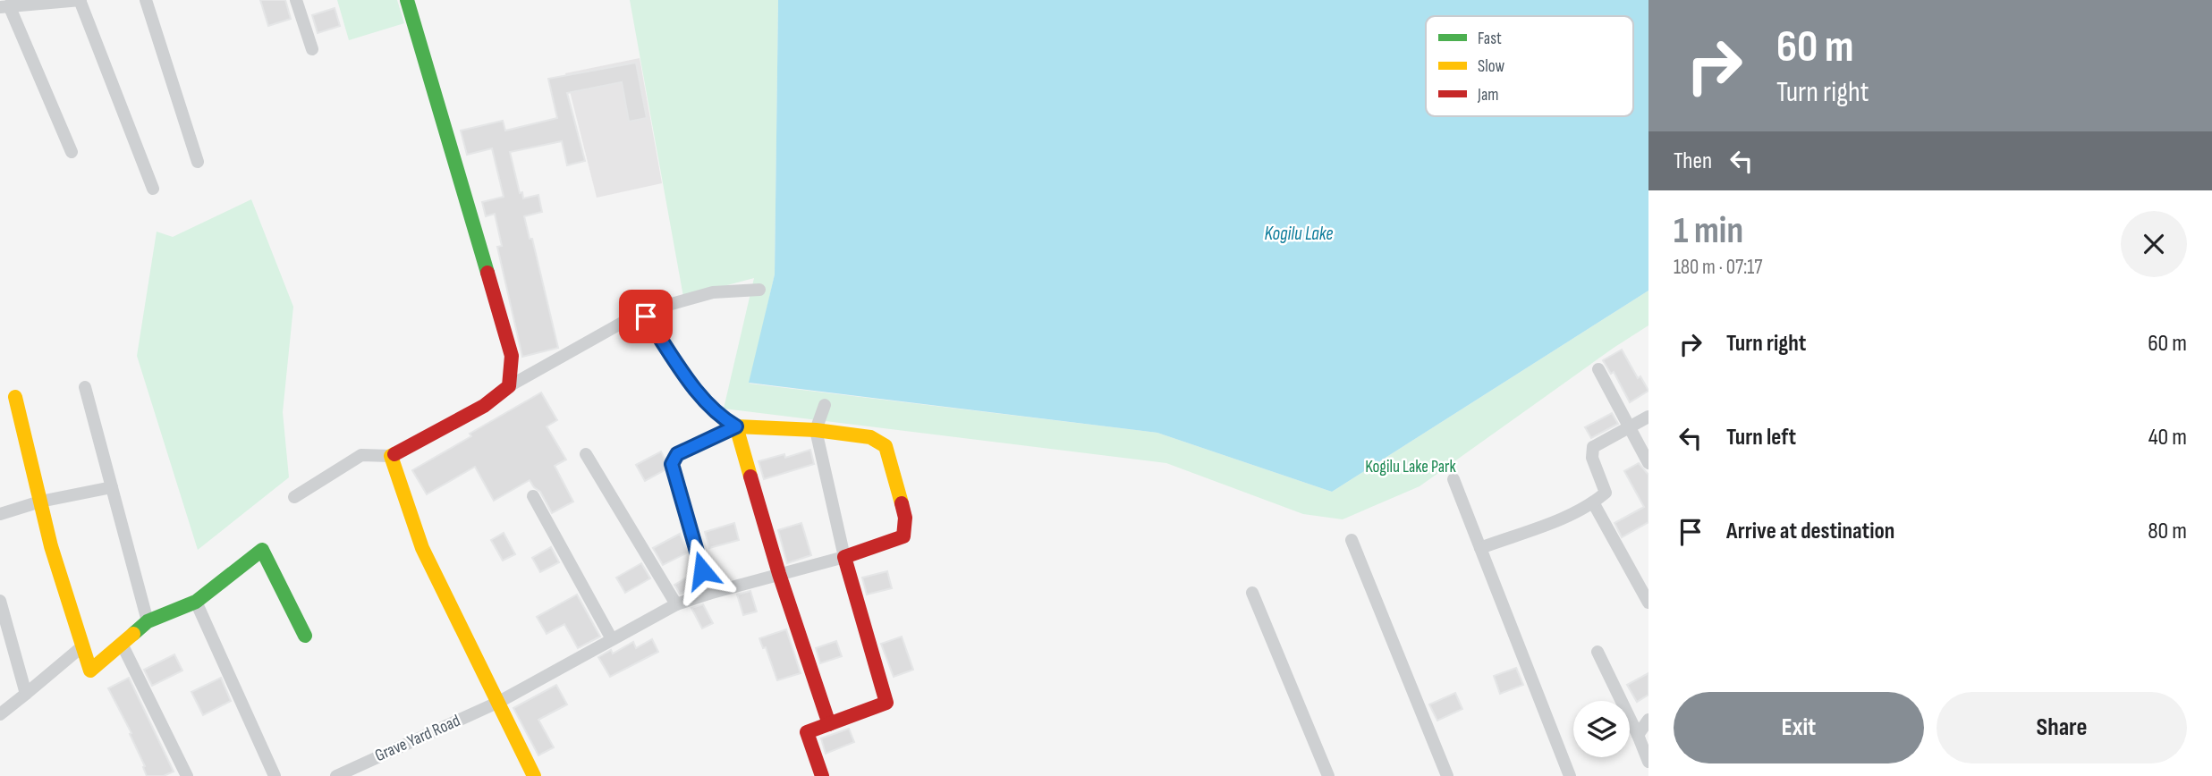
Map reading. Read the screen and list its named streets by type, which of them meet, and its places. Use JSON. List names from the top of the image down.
{
  "streets": {
    "street": ["Grave Yard Road"]
  },
  "water": ["Kogilu Lake"],
  "parks": ["Kogilu Lake Park"],
  "legend": ["Fast", "Slow", "Jam"],
  "page": {
    "turn": ["60 m", "Turn right"],
    "then": "Then",
    "heading": ["1 min", "180 m · 07:17"],
    "list": [
      {
        "name": "Turn right",
        "value": "60 m"
      },
      {
        "name": "Turn left",
        "value": "40 m"
      },
      {
        "name": "Arrive at destination",
        "value": "80 m"
      }
    ],
    "buttons": ["Exit", "Share"]
  }
}
